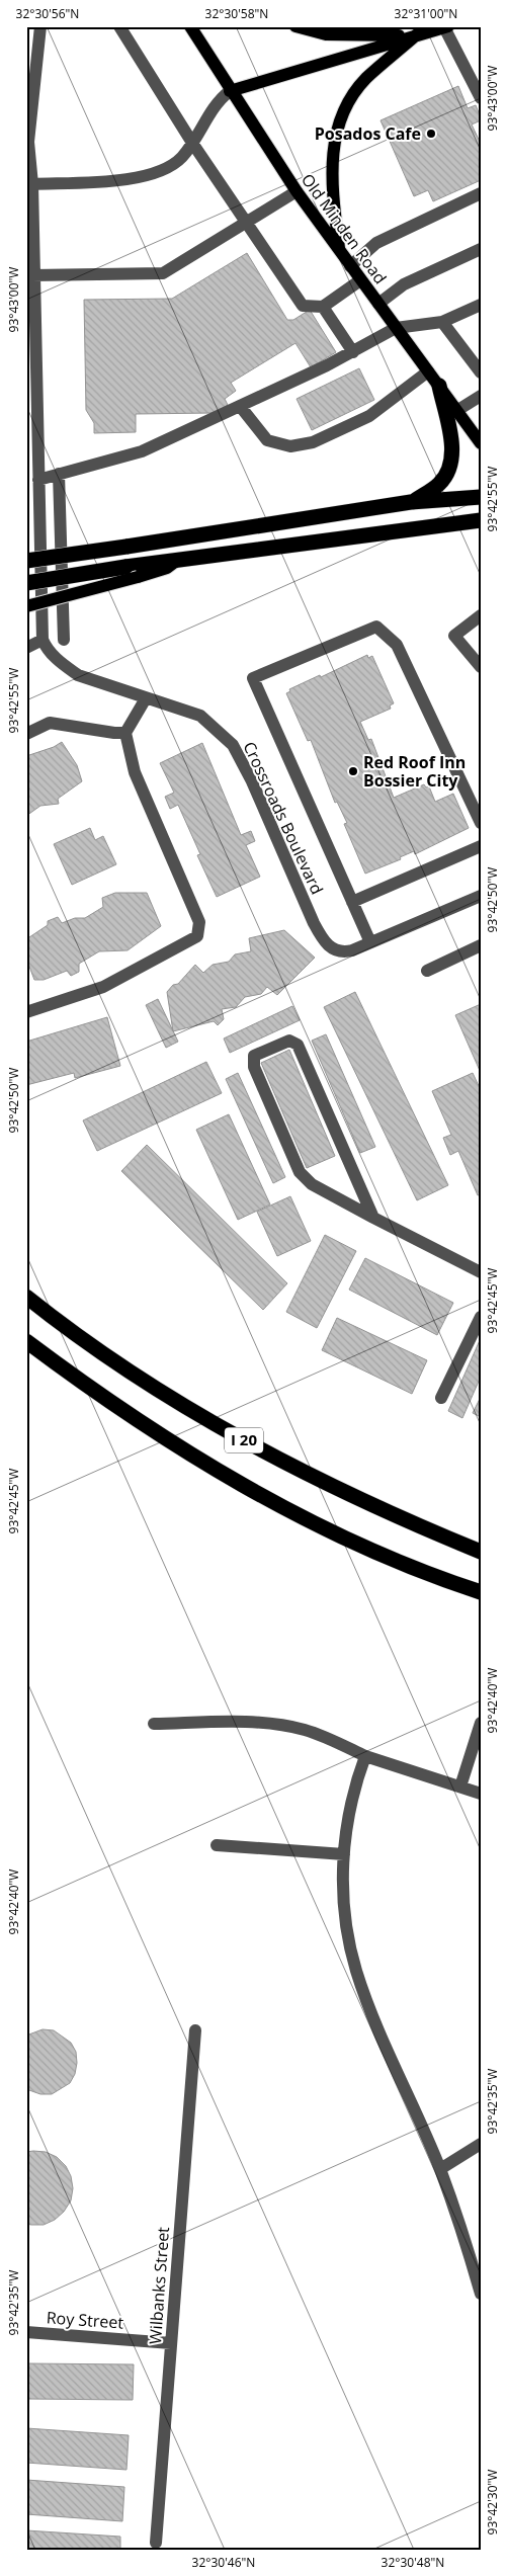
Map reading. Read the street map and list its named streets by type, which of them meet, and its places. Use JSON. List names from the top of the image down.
{
  "streets": {
    "highway": ["I 20"],
    "main road": ["Old Minden Road"],
    "street": ["Crossroads Boulevard", "Wilbanks Street", "Roy Street"]
  },
  "crossings": [
    ["Wilbanks Street", "Roy Street"]
  ],
  "places": ["Posados Cafe", "Red Roof Inn Bossier City"],
  "coordinates": [
    "32°30'56\"N",
    "32°30'58\"N",
    "32°31'00\"N",
    "93°43'00\"W",
    "93°42'55\"W",
    "93°42'50\"W",
    "93°42'45\"W",
    "93°42'40\"W",
    "93°42'35\"W",
    "93°42'30\"W",
    "32°30'46\"N",
    "32°30'48\"N"
  ]
}
